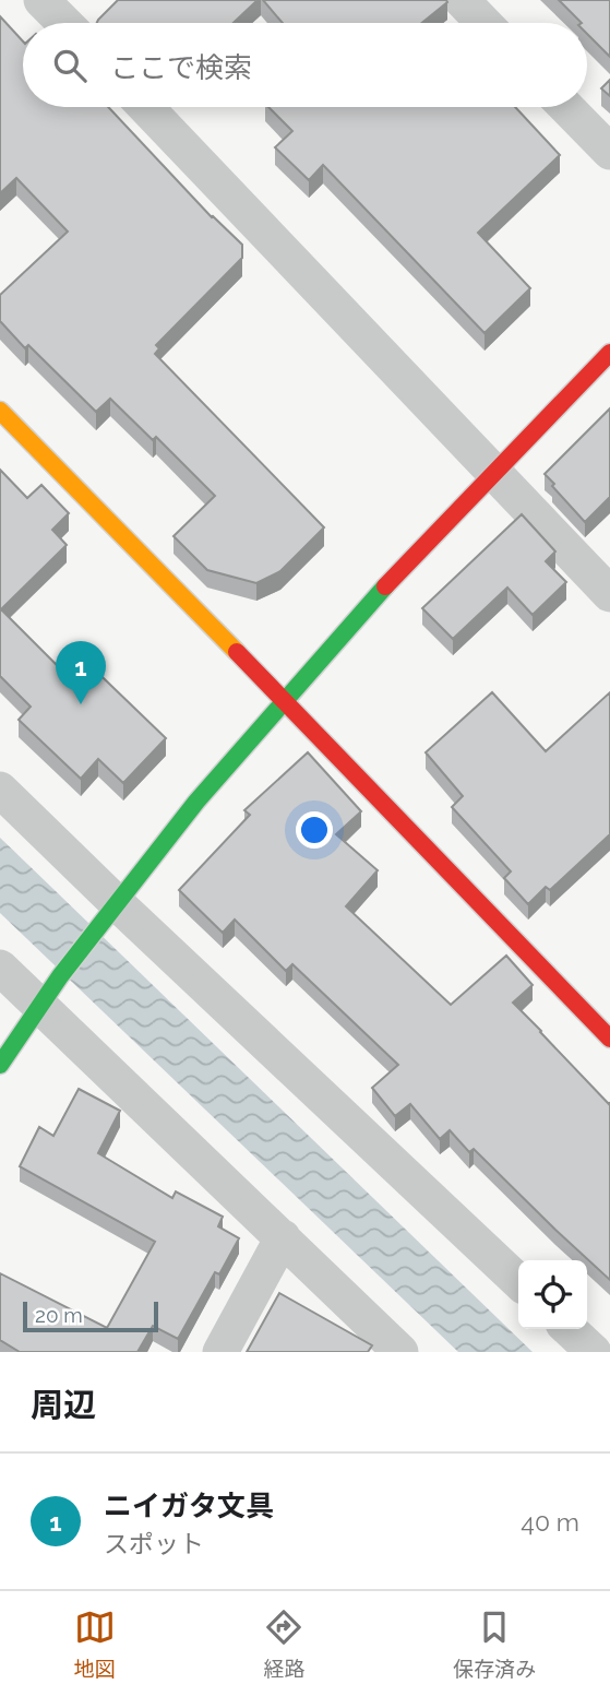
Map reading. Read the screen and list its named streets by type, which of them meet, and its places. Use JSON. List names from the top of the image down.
{
  "scale_bar": "20 m",
  "page": {
    "search": "ここで検索",
    "pins": "1",
    "scale": "20 m",
    "heading": "周辺",
    "list": [
      {
        "mark": "1",
        "name": "ニイガタ文具",
        "note": "スポット",
        "value": "40 m"
      }
    ],
    "nav": ["地図", "経路", "保存済み"]
  }
}
